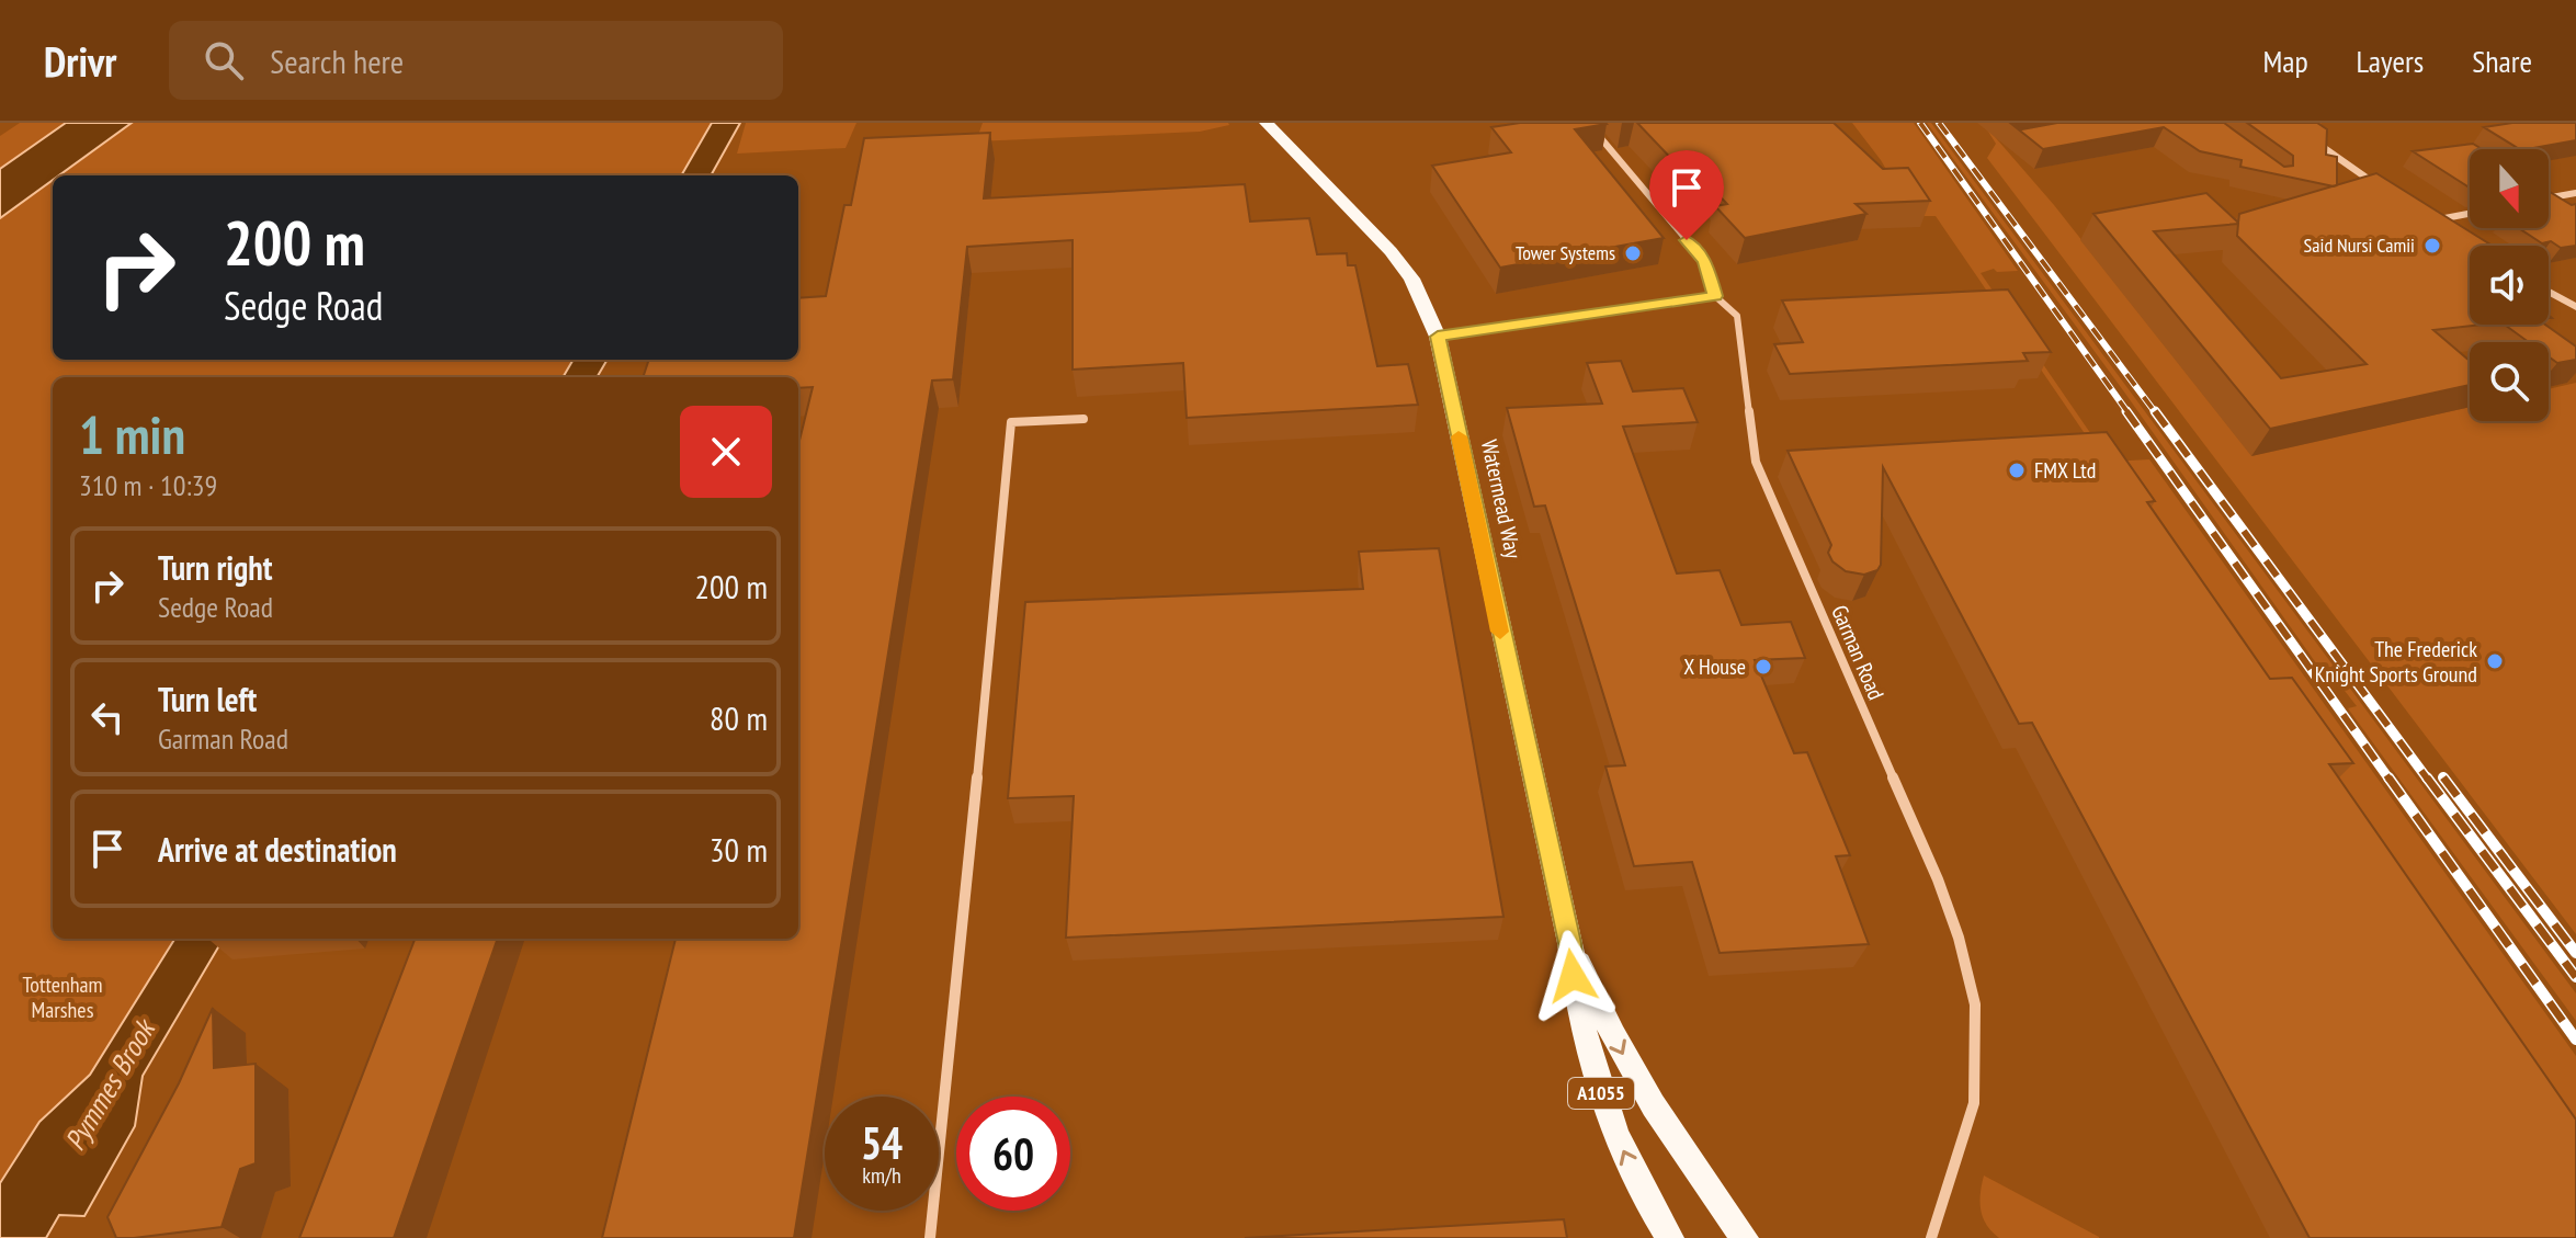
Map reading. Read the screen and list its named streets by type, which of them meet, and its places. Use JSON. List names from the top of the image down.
{
  "streets": {
    "main road": ["Watermead Way", "A1055"],
    "street": ["Garman Road"]
  },
  "water": ["Pymmes Brook"],
  "parks": ["Tottenham Marshes"],
  "places": [
    "Said Nursi Camii",
    "Tower Systems",
    "FMX Ltd",
    "The Frederick Knight Sports Ground",
    "X House"
  ],
  "north": "bottom",
  "page": {
    "header": "Drivr",
    "search": "Search here",
    "nav": ["Map", "Layers", "Share"],
    "turn": ["200 m", "Sedge Road"],
    "heading": ["1 min", "310 m · 10:39"],
    "list": [
      {
        "name": "Turn right",
        "note": "Sedge Road",
        "value": "200 m"
      },
      {
        "name": "Turn left",
        "note": "Garman Road",
        "value": "80 m"
      },
      {
        "name": "Arrive at destination",
        "value": "30 m"
      }
    ],
    "speed": "54 km/h",
    "limit": "60"
  }
}
